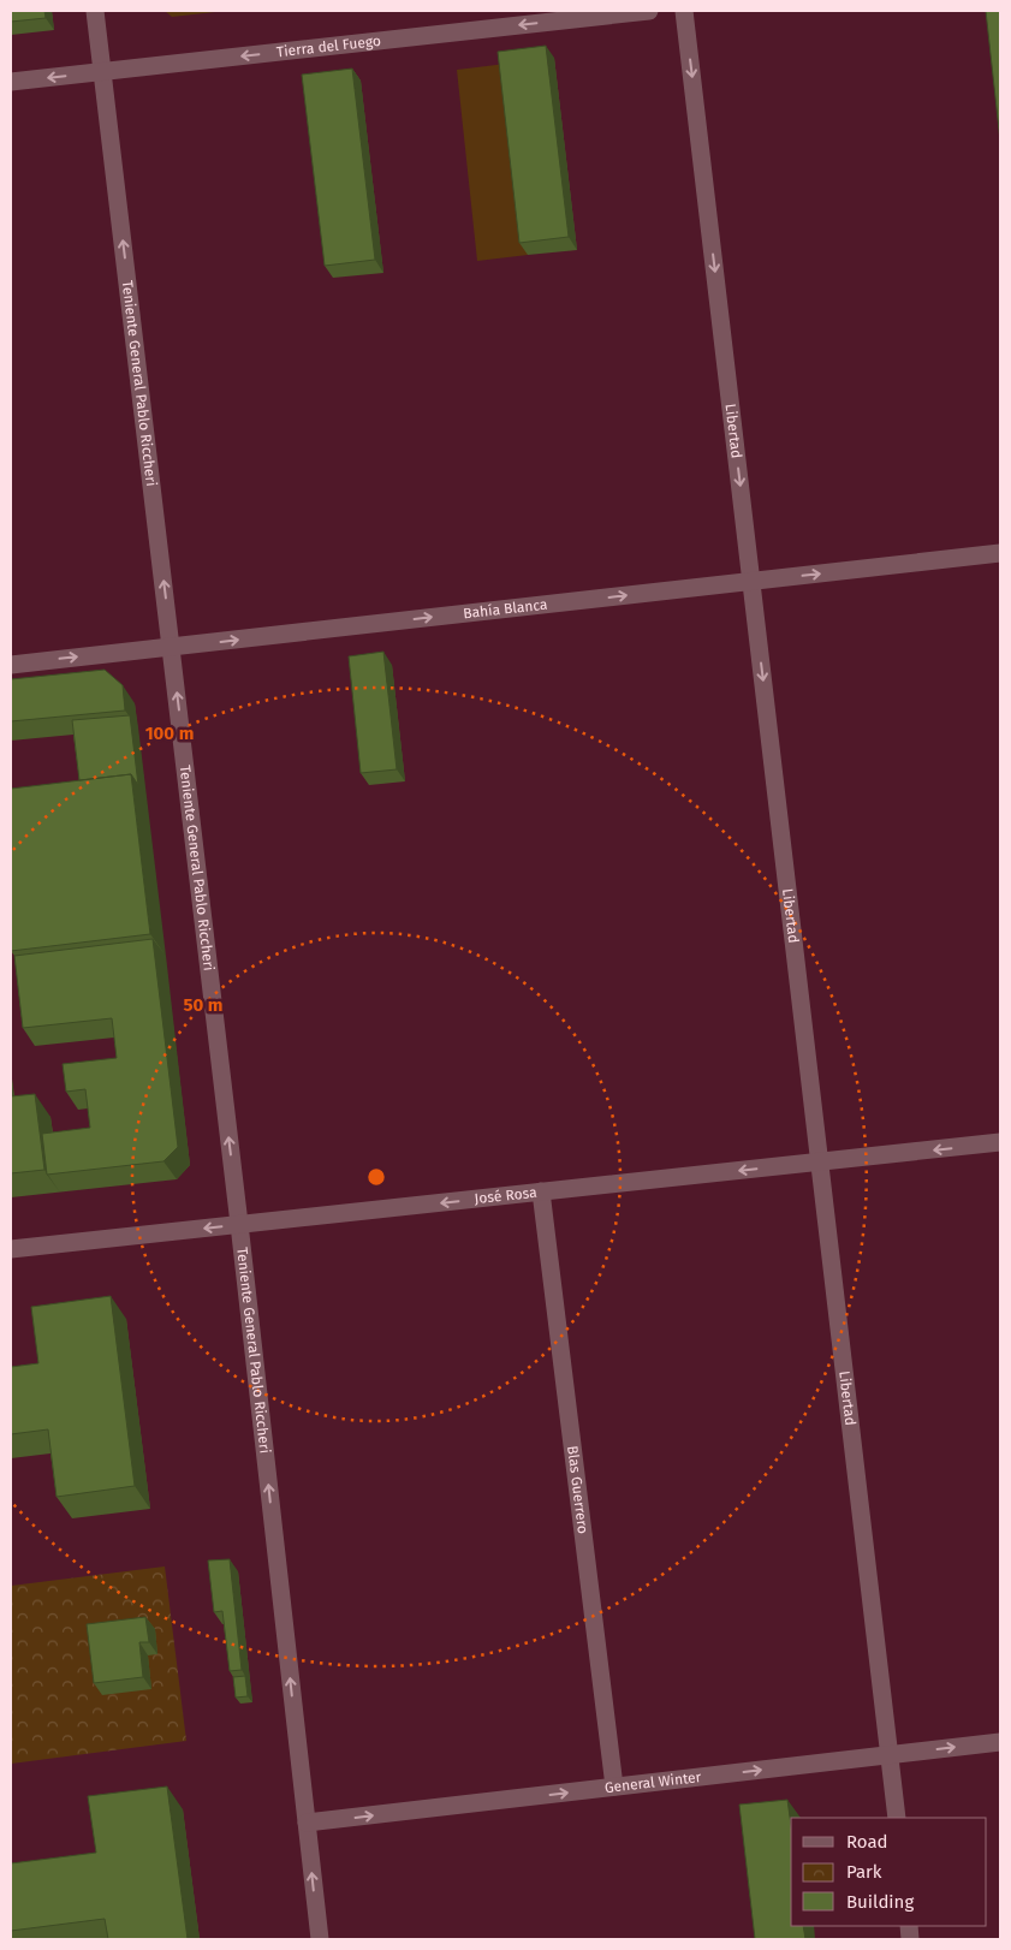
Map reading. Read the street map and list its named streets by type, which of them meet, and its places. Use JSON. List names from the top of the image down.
{
  "streets": {
    "street": [
      "Tierra del Fuego",
      "Teniente General Pablo Riccheri",
      "Libertad",
      "Bahía Blanca",
      "José Rosa",
      "Blas Guerrero",
      "General Winter"
    ]
  },
  "crossings": [
    ["Tierra del Fuego", "Teniente General Pablo Riccheri"],
    ["Teniente General Pablo Riccheri", "Bahía Blanca"],
    ["Teniente General Pablo Riccheri", "José Rosa"],
    ["Teniente General Pablo Riccheri", "General Winter"],
    ["Libertad", "Bahía Blanca"],
    ["Libertad", "José Rosa"],
    ["Libertad", "General Winter"],
    ["José Rosa", "Blas Guerrero"],
    ["Blas Guerrero", "General Winter"]
  ],
  "one_way": [
    "Tierra del Fuego",
    "Teniente General Pablo Riccheri",
    "Libertad",
    "Bahía Blanca",
    "José Rosa",
    "General Winter"
  ],
  "legend": ["Road", "Park", "Building"],
  "rings": ["100 m", "50 m"]
}
